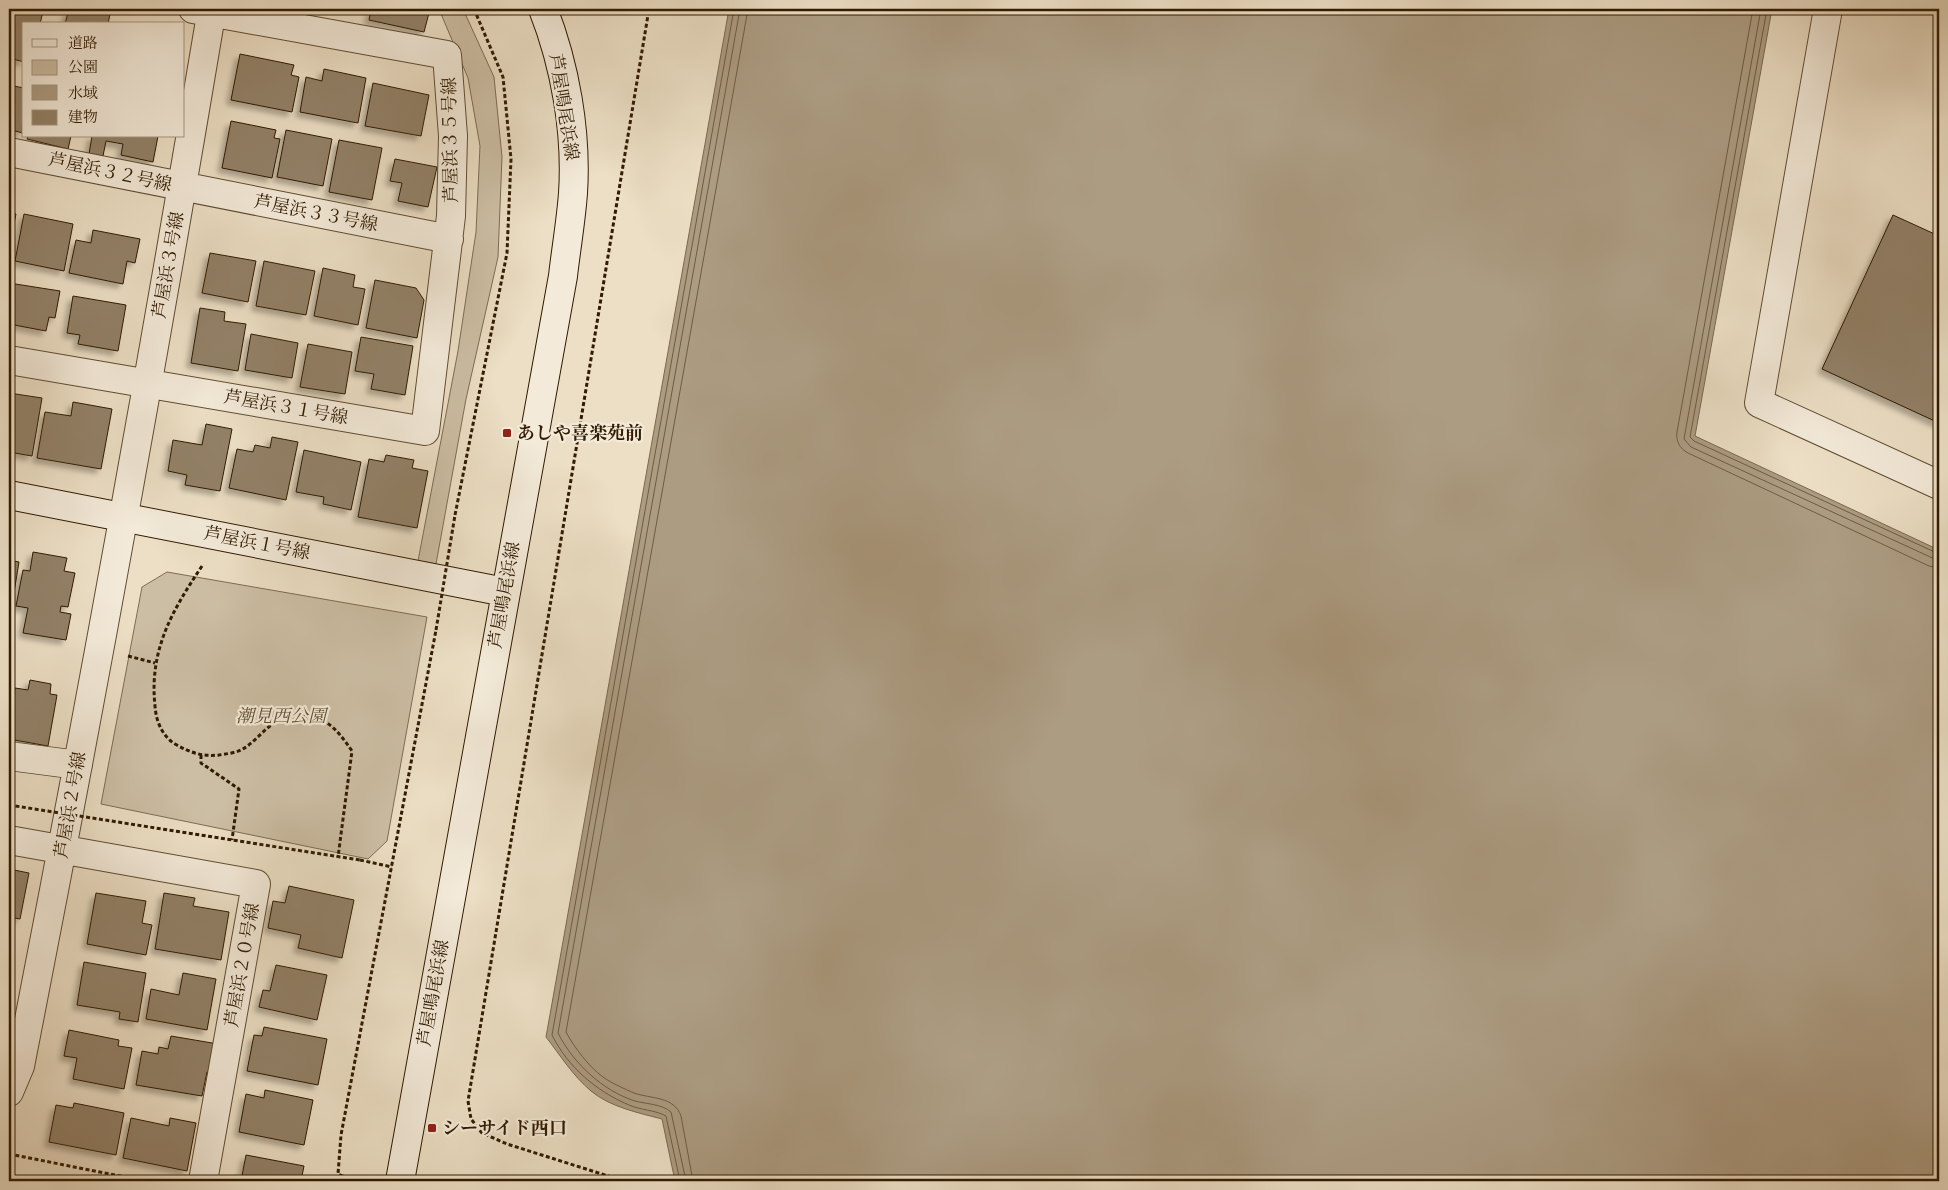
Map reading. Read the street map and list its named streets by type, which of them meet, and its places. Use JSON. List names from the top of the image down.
{
  "streets": {
    "street": [
      "芦屋鳴尾浜線",
      "芦屋浜３５号線",
      "芦屋浜３２号線",
      "芦屋浜３３号線",
      "芦屋浜３号線",
      "芦屋浜３１号線",
      "芦屋浜１号線",
      "芦屋浜２号線",
      "芦屋浜２０号線"
    ]
  },
  "crossings": [
    ["芦屋鳴尾浜線", "芦屋浜１号線"],
    ["芦屋浜３５号線", "芦屋浜３３号線"],
    ["芦屋浜３５号線", "芦屋浜３号線"],
    ["芦屋浜３５号線", "芦屋浜３１号線"],
    ["芦屋浜３２号線", "芦屋浜３３号線"],
    ["芦屋浜３２号線", "芦屋浜３号線"],
    ["芦屋浜３３号線", "芦屋浜３号線"],
    ["芦屋浜３号線", "芦屋浜３１号線"],
    ["芦屋浜３号線", "芦屋浜１号線"],
    ["芦屋浜３号線", "芦屋浜２号線"],
    ["芦屋浜１号線", "芦屋浜２号線"],
    ["芦屋浜２号線", "芦屋浜２０号線"]
  ],
  "parks": ["潮見西公園"],
  "places": {
    "transit": ["あしや喜楽苑前", "シーサイド西口"]
  },
  "legend": [
    "道路",
    "公園",
    "水域",
    "建物"
  ]
}
